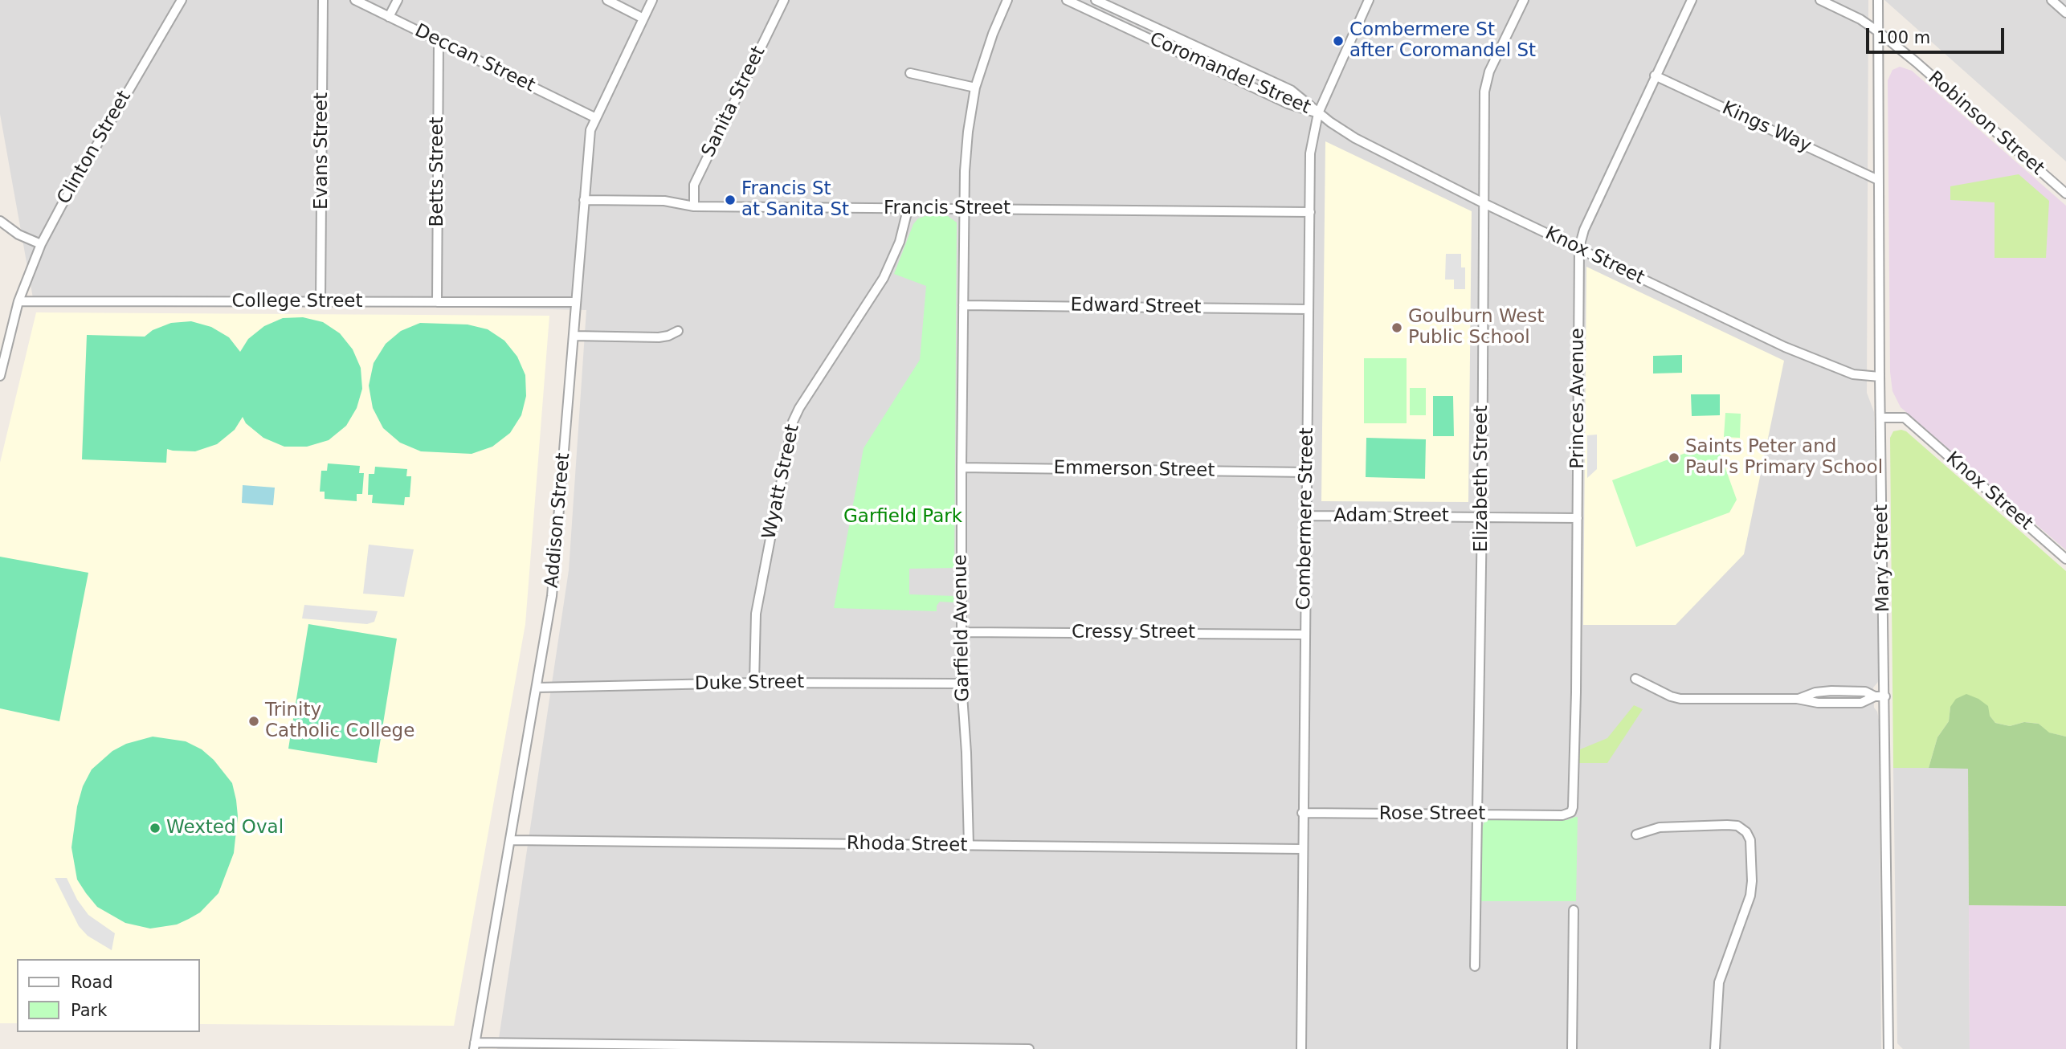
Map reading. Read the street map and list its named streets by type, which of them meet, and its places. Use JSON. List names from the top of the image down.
{
  "streets": {
    "street": [
      "Deccan Street",
      "Coromandel Street",
      "Sanita Street",
      "Robinson Street",
      "Kings Way",
      "Clinton Street",
      "Evans Street",
      "Betts Street",
      "Francis Street",
      "Knox Street",
      "College Street",
      "Edward Street",
      "Princes Avenue",
      "Emmerson Street",
      "Elizabeth Street",
      "Wyatt Street",
      "Adam Street",
      "Combermere Street",
      "Addison Street",
      "Mary Street",
      "Garfield Avenue",
      "Cressy Street",
      "Duke Street",
      "Rose Street",
      "Rhoda Street"
    ]
  },
  "crossings": [
    ["Deccan Street", "Betts Street"],
    ["Deccan Street", "Addison Street"],
    ["Coromandel Street", "Knox Street"],
    ["Coromandel Street", "Combermere Street"],
    ["Sanita Street", "Francis Street"],
    ["Robinson Street", "Mary Street"],
    ["Kings Way", "Princes Avenue"],
    ["Kings Way", "Mary Street"],
    ["Clinton Street", "College Street"],
    ["Evans Street", "College Street"],
    ["Betts Street", "College Street"],
    ["Francis Street", "Wyatt Street"],
    ["Francis Street", "Combermere Street"],
    ["Francis Street", "Addison Street"],
    ["Francis Street", "Garfield Avenue"],
    ["Knox Street", "Princes Avenue"],
    ["Knox Street", "Elizabeth Street"],
    ["Knox Street", "Combermere Street"],
    ["Knox Street", "Mary Street"],
    ["College Street", "Addison Street"],
    ["Edward Street", "Combermere Street"],
    ["Edward Street", "Garfield Avenue"],
    ["Princes Avenue", "Adam Street"],
    ["Princes Avenue", "Rose Street"],
    ["Emmerson Street", "Combermere Street"],
    ["Emmerson Street", "Garfield Avenue"],
    ["Elizabeth Street", "Adam Street"],
    ["Elizabeth Street", "Rose Street"],
    ["Wyatt Street", "Duke Street"],
    ["Adam Street", "Combermere Street"],
    ["Combermere Street", "Cressy Street"],
    ["Combermere Street", "Rose Street"],
    ["Combermere Street", "Rhoda Street"],
    ["Addison Street", "Duke Street"],
    ["Addison Street", "Rhoda Street"],
    ["Garfield Avenue", "Cressy Street"],
    ["Garfield Avenue", "Duke Street"],
    ["Garfield Avenue", "Rhoda Street"]
  ],
  "parks": ["Garfield Park"],
  "places": [
    "Combermere St after Coromandel St",
    "Francis St at Sanita St",
    "Goulburn West Public School",
    "Saints Peter and Paul's Primary School",
    "Trinity Catholic College",
    "Wexted Oval"
  ],
  "legend": ["Road", "Park"],
  "scale_bar": "100 m"
}
